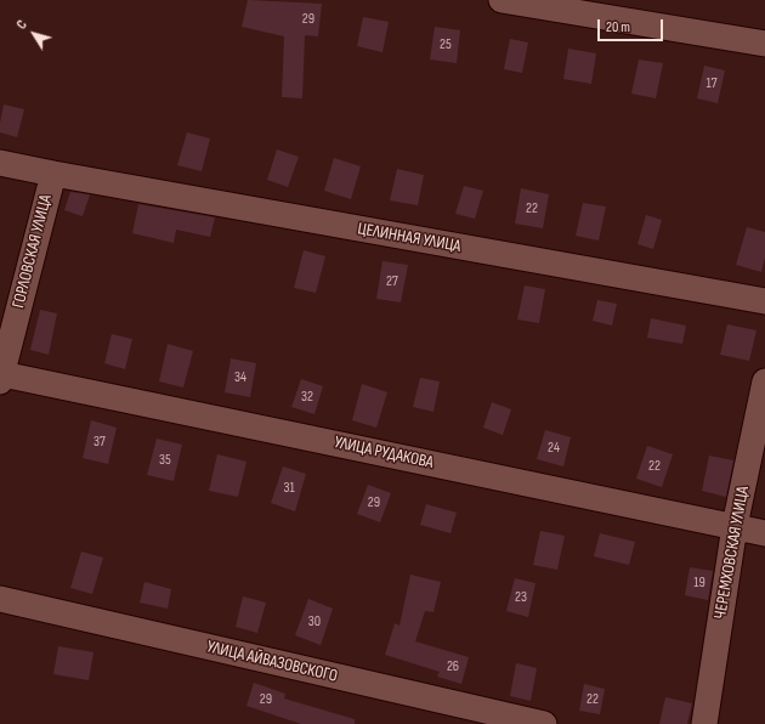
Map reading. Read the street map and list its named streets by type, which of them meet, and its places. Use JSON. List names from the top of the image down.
{
  "streets": {
    "street": [
      "ЦЕЛИННАЯ УЛИЦА",
      "ГОРЛОВСКАЯ УЛИЦА",
      "УЛИЦА РУДАКОВА",
      "ЧЕРЕМХОВСКАЯ УЛИЦА",
      "УЛИЦА АЙВАЗОВСКОГО"
    ]
  },
  "crossings": [
    ["ЦЕЛИННАЯ УЛИЦА", "ГОРЛОВСКАЯ УЛИЦА"],
    ["ГОРЛОВСКАЯ УЛИЦА", "УЛИЦА РУДАКОВА"],
    ["УЛИЦА РУДАКОВА", "ЧЕРЕМХОВСКАЯ УЛИЦА"]
  ],
  "house_numbers": [
    "29",
    "25",
    "17",
    "22",
    "27",
    "34",
    "32",
    "37",
    "24",
    "35",
    "22",
    "31",
    "29",
    "19",
    "23",
    "30",
    "26",
    "29",
    "22"
  ],
  "scale_bar": "20 m",
  "north": "top left"
}
